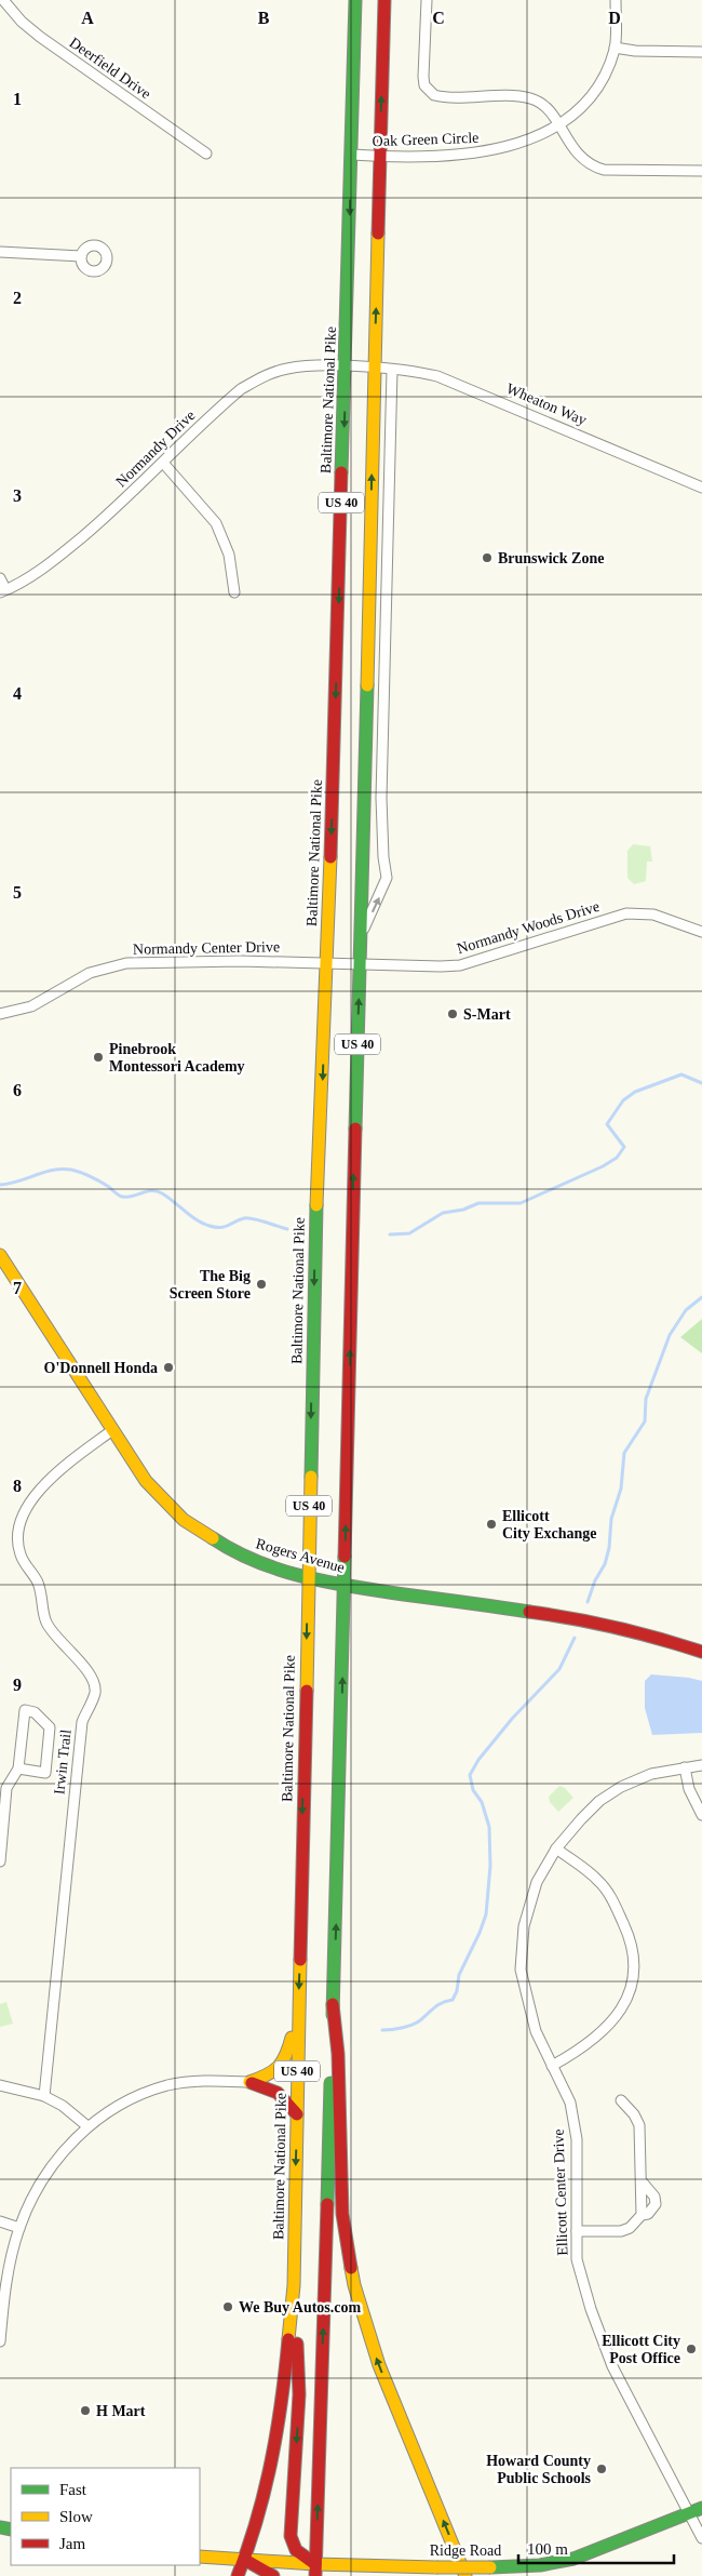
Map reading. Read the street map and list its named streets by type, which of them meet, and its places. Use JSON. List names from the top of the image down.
{
  "streets": {
    "main road": [
      "Baltimore National Pike",
      "US 40",
      "Rogers Avenue",
      "Ridge Road"
    ],
    "street": [
      "Deerfield Drive",
      "Oak Green Circle",
      "Wheaton Way",
      "Normandy Drive",
      "Normandy Woods Drive",
      "Normandy Center Drive",
      "Irwin Trail",
      "Ellicott Center Drive"
    ]
  },
  "crossings": [
    ["Oak Green Circle", "Baltimore National Pike"],
    ["Oak Green Circle", "US 40"],
    ["Baltimore National Pike", "Normandy Drive"],
    ["Baltimore National Pike", "Normandy Woods Drive"],
    ["Baltimore National Pike", "Normandy Center Drive"],
    ["Baltimore National Pike", "Rogers Avenue"],
    ["Baltimore National Pike", "Ridge Road"],
    ["Wheaton Way", "Normandy Drive"],
    ["Wheaton Way", "US 40"],
    ["Normandy Drive", "US 40"],
    ["US 40", "Normandy Woods Drive"],
    ["US 40", "Rogers Avenue"],
    ["US 40", "Ridge Road"],
    ["Normandy Woods Drive", "Normandy Center Drive"],
    ["Rogers Avenue", "Irwin Trail"],
    ["Ellicott Center Drive", "Ridge Road"]
  ],
  "places": [
    "Brunswick Zone",
    "S-Mart",
    "Pinebrook Montessori Academy",
    "The Big Screen Store",
    "O'Donnell Honda",
    "Ellicott City Exchange",
    "We Buy Autos.com",
    "Ellicott City Post Office",
    "H Mart",
    "Howard County Public Schools"
  ],
  "legend": ["Fast", "Slow", "Jam"],
  "scale_bar": "100 m",
  "grid": {
    "columns": [
      "A",
      "B",
      "C",
      "D"
    ],
    "rows": [
      "1",
      "2",
      "3",
      "4",
      "5",
      "6",
      "7",
      "8",
      "9"
    ]
  }
}
